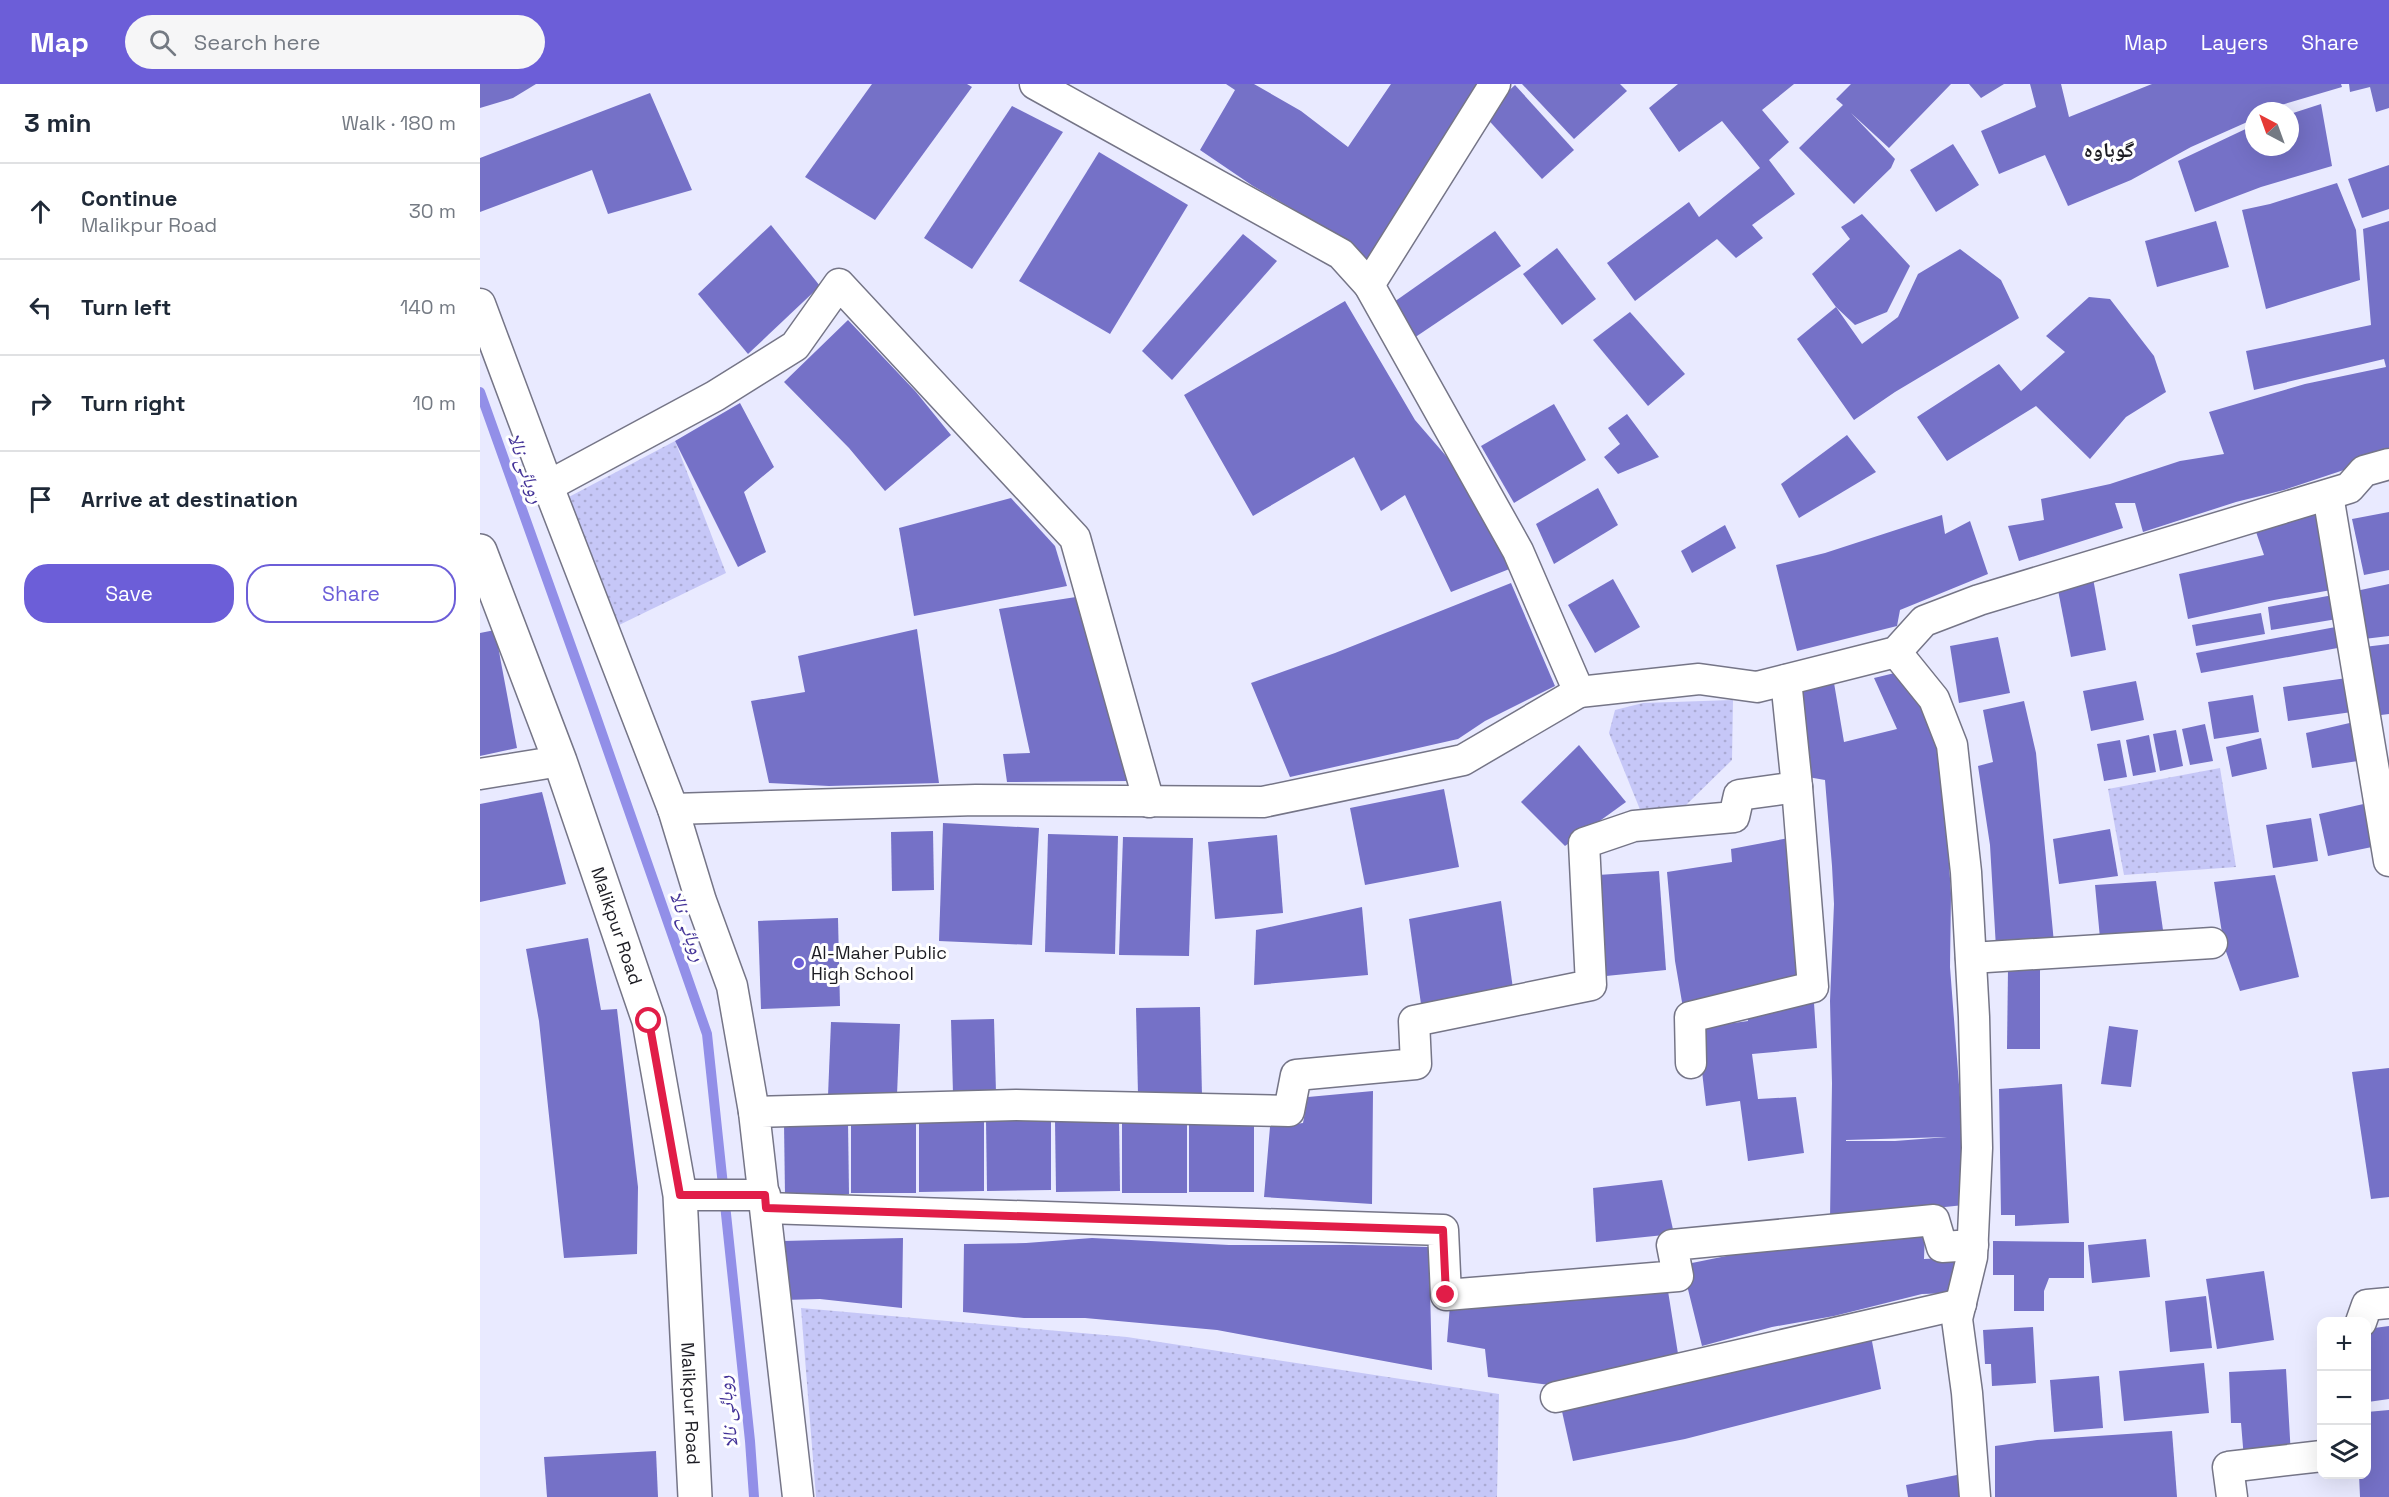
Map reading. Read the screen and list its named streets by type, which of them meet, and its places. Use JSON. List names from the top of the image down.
{
  "streets": {
    "street": ["Malikpur Road"]
  },
  "districts": ["گوہاوہ"],
  "water": ["روہائی نالا"],
  "places": ["Al-Maher Public High School"],
  "north": "top left",
  "page": {
    "header": "Map",
    "search": "Search here",
    "nav": ["Map", "Layers", "Share"],
    "heading": ["3 min", "Walk · 180 m"],
    "list": [
      ["Continue", "Malikpur Road", "30 m"],
      ["Turn left", "140 m"],
      ["Turn right", "10 m"],
      "Arrive at destination"
    ],
    "buttons": ["Save", "Share"],
    "map_buttons": ["+", "−"]
  }
}
